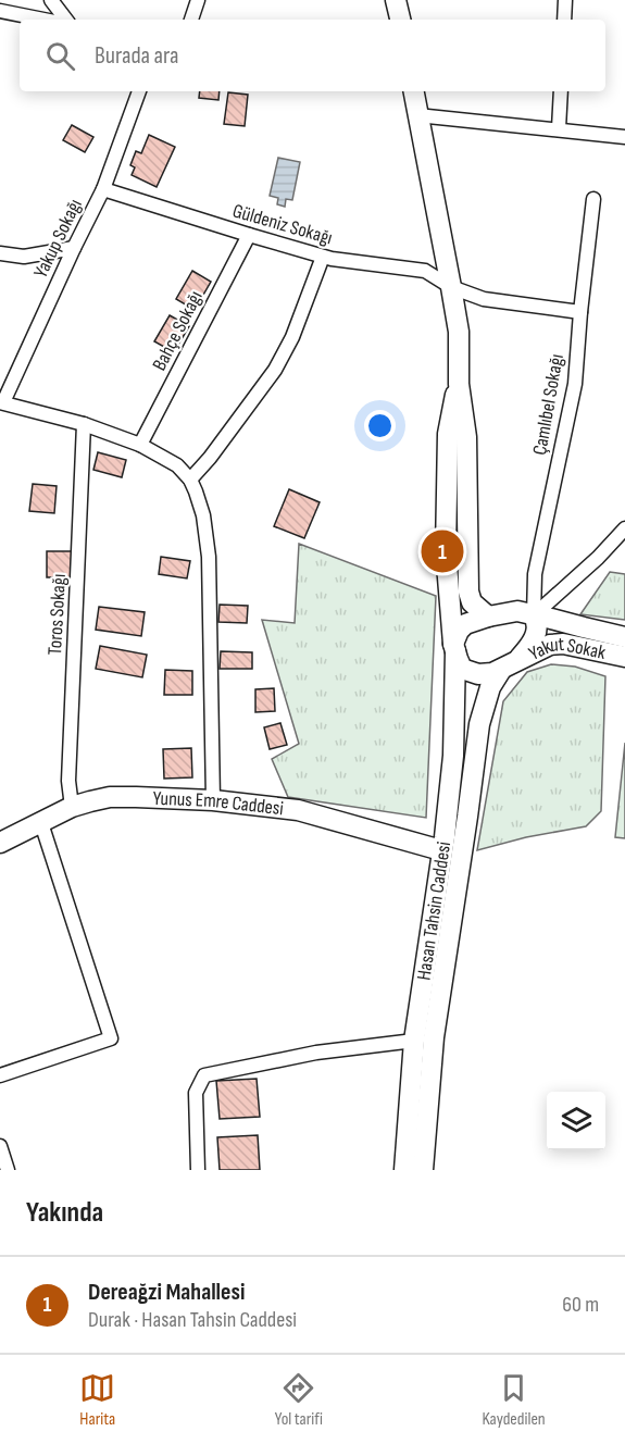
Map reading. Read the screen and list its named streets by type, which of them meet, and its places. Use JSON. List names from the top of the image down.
{
  "streets": {
    "main road": ["Yakut Sokak", "Yunus Emre Caddesi", "Hasan Tahsin Caddesi"],
    "street": [
      "Güldeniz Sokağı",
      "Yakup Sokağı",
      "Bahçe Sokağı",
      "Çamlıbel Sokağı",
      "Toros Sokağı"
    ]
  },
  "crossings": [
    ["Güldeniz Sokağı", "Yakup Sokağı"],
    ["Güldeniz Sokağı", "Bahçe Sokağı"],
    ["Güldeniz Sokağı", "Çamlıbel Sokağı"],
    ["Çamlıbel Sokağı", "Yakut Sokak"],
    ["Çamlıbel Sokağı", "Hasan Tahsin Caddesi"],
    ["Toros Sokağı", "Yunus Emre Caddesi"],
    ["Yakut Sokak", "Hasan Tahsin Caddesi"],
    ["Yunus Emre Caddesi", "Hasan Tahsin Caddesi"]
  ],
  "page": {
    "search": "Burada ara",
    "pins": "1",
    "heading": "Yakında",
    "list": [
      {
        "mark": "1",
        "name": "Dereağzi Mahallesi",
        "note": "Durak · Hasan Tahsin Caddesi",
        "value": "60 m"
      }
    ],
    "nav": ["Harita", "Yol tarifi", "Kaydedilen"]
  }
}
